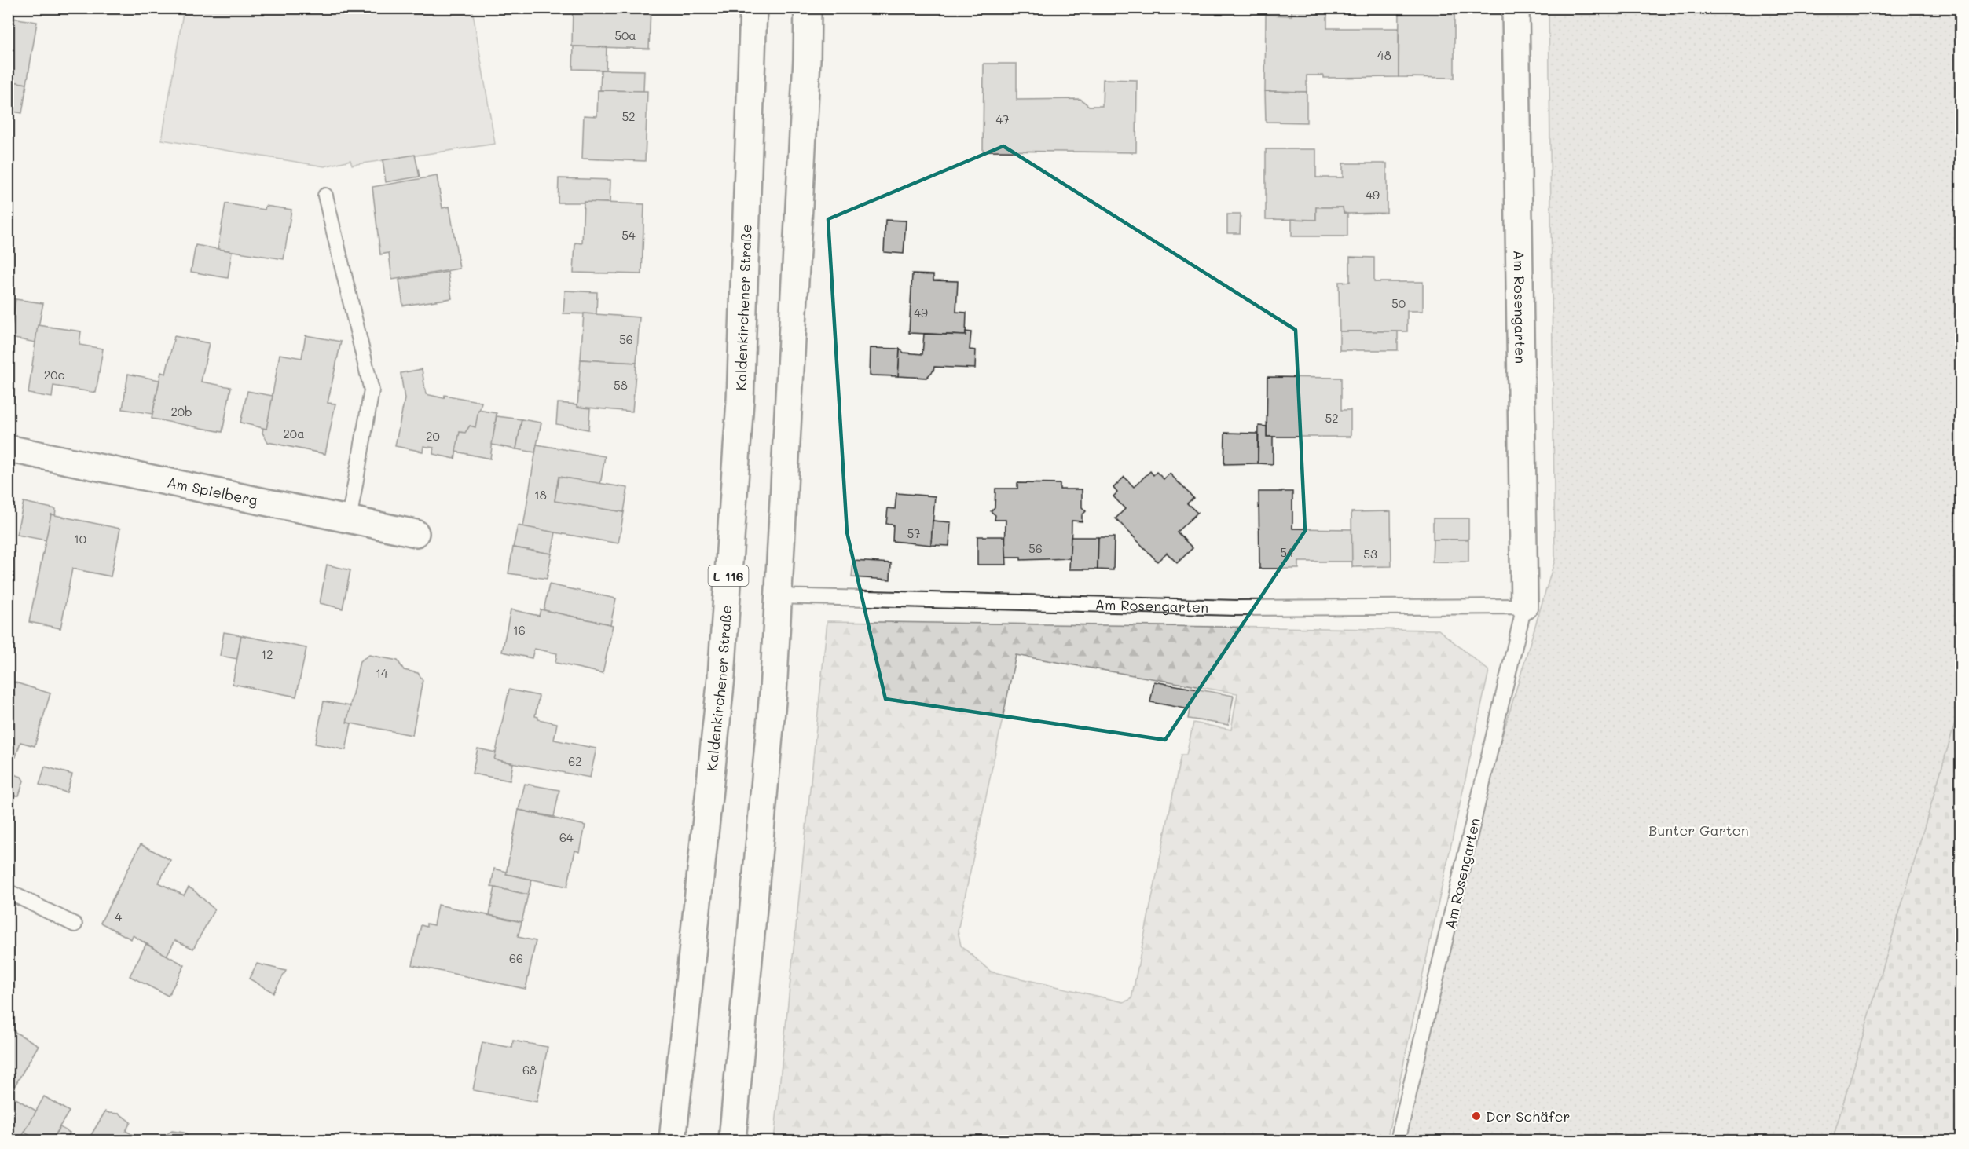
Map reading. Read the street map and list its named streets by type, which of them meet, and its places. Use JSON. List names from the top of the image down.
{
  "streets": {
    "main road": [
      "Kaldenkirchener Straße",
      "Am Rosengarten",
      "Am Spielberg",
      "L 116"
    ]
  },
  "parks": ["Bunter Garten"],
  "places": ["Der Schäfer"],
  "house_numbers": [
    "50a",
    "48",
    "52",
    "47",
    "49",
    "54",
    "50",
    "49",
    "56",
    "20c",
    "58",
    "20b",
    "52",
    "20a",
    "20",
    "18",
    "57",
    "10",
    "56",
    "54",
    "53",
    "16",
    "12",
    "14",
    "62",
    "64",
    "4",
    "66",
    "68"
  ]
}
